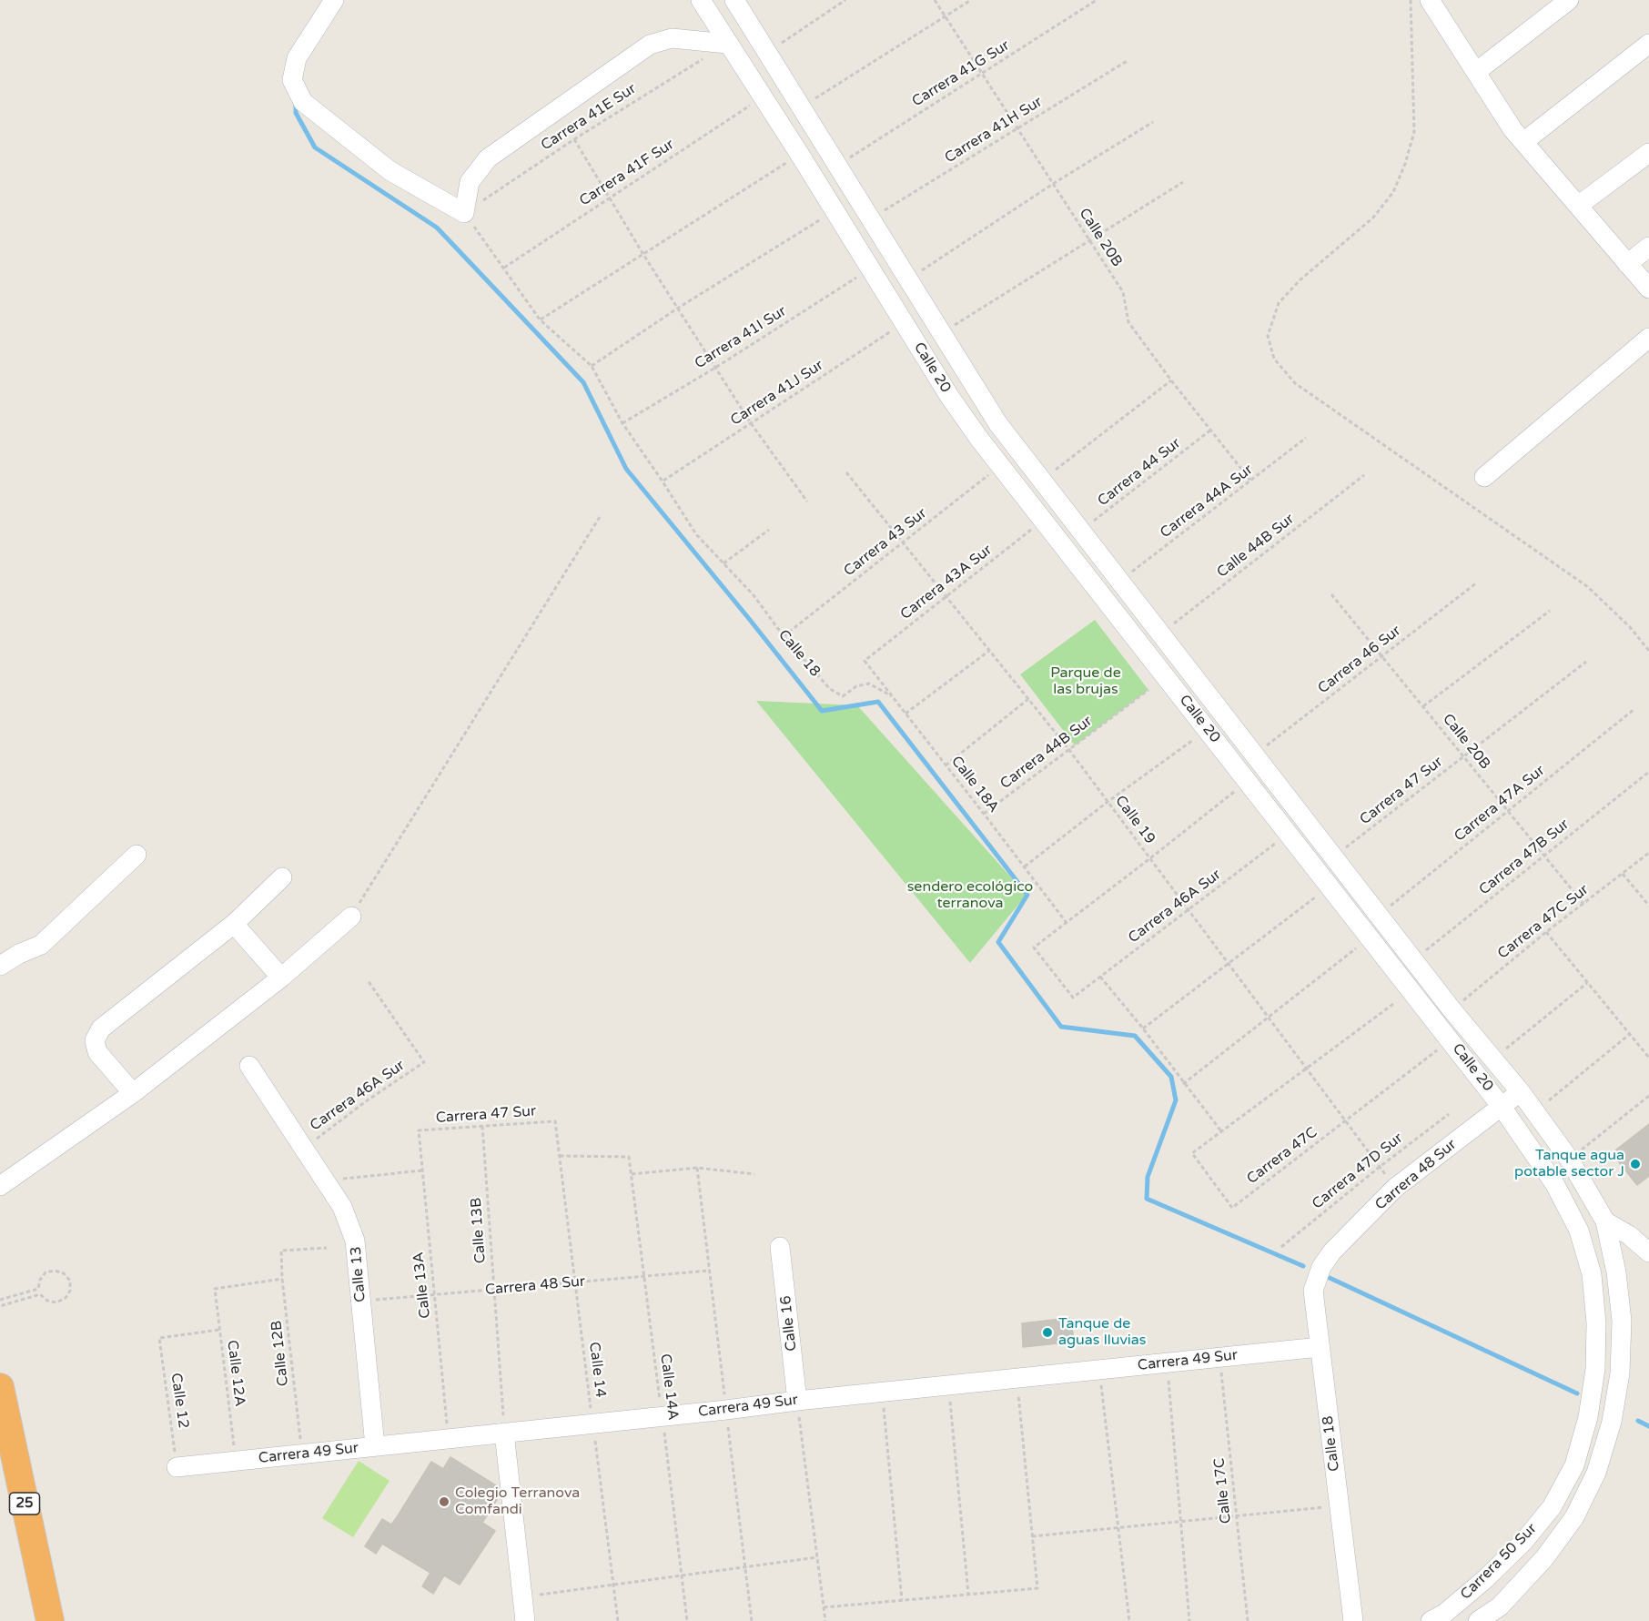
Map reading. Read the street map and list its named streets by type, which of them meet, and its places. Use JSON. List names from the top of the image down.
{
  "streets": {
    "highway": ["25"],
    "street": [
      "Calle 20",
      "Calle 18",
      "Carrera 48 Sur",
      "Calle 13",
      "Calle 16",
      "Carrera 49 Sur",
      "Carrera 50 Sur"
    ],
    "path": [
      "Carrera 41G Sur",
      "Carrera 41E Sur",
      "Carrera 41H Sur",
      "Carrera 41F Sur",
      "Calle 20B",
      "Carrera 41I Sur",
      "Carrera 41J Sur",
      "Carrera 44 Sur",
      "Carrera 44A Sur",
      "Carrera 43 Sur",
      "Calle 44B Sur",
      "Carrera 43A Sur",
      "Carrera 46 Sur",
      "Carrera 44B Sur",
      "Calle 18A",
      "Carrera 47 Sur",
      "Carrera 47A Sur",
      "Calle 19",
      "Carrera 47B Sur",
      "Carrera 46A Sur",
      "Carrera 47C Sur",
      "Carrera 47C",
      "Carrera 47D Sur",
      "Calle 13B",
      "Calle 13A",
      "Calle 12B",
      "Calle 14",
      "Calle 12A",
      "Calle 14A",
      "Calle 12",
      "Calle 17C"
    ]
  },
  "crossings": [
    ["Carrera 41G Sur", "Calle 20B"],
    ["Carrera 41G Sur", "Calle 20"],
    ["Carrera 41E Sur", "Calle 20"],
    ["Carrera 41E Sur", "Calle 18"],
    ["Carrera 41H Sur", "Calle 20B"],
    ["Carrera 41H Sur", "Calle 20"],
    ["Carrera 41F Sur", "Calle 20"],
    ["Carrera 41F Sur", "Calle 18"],
    ["Calle 20B", "Carrera 44 Sur"],
    ["Calle 20B", "Carrera 44A Sur"],
    ["Calle 20B", "Carrera 46 Sur"],
    ["Calle 20B", "Carrera 47 Sur"],
    ["Calle 20B", "Carrera 47A Sur"],
    ["Calle 20B", "Carrera 47B Sur"],
    ["Calle 20B", "Carrera 47C Sur"],
    ["Carrera 41I Sur", "Calle 20"],
    ["Carrera 41I Sur", "Calle 18"],
    ["Calle 20", "Carrera 41J Sur"],
    ["Calle 20", "Carrera 44 Sur"],
    ["Calle 20", "Carrera 44A Sur"],
    ["Calle 20", "Carrera 43 Sur"],
    ["Calle 20", "Calle 44B Sur"],
    ["Calle 20", "Carrera 43A Sur"],
    ["Calle 20", "Carrera 46 Sur"],
    ["Calle 20", "Carrera 47 Sur"],
    ["Calle 20", "Carrera 47A Sur"],
    ["Calle 20", "Carrera 47B Sur"],
    ["Calle 20", "Carrera 46A Sur"],
    ["Calle 20", "Carrera 47C Sur"],
    ["Calle 20", "Carrera 48 Sur"],
    ["Calle 20", "Carrera 50 Sur"],
    ["Carrera 41J Sur", "Calle 18"],
    ["Carrera 43 Sur", "Calle 18"],
    ["Carrera 43 Sur", "Calle 19"],
    ["Carrera 43A Sur", "Calle 18A"],
    ["Carrera 43A Sur", "Calle 19"],
    ["Calle 18", "Calle 18A"],
    ["Calle 18", "Carrera 48 Sur"],
    ["Calle 18", "Carrera 49 Sur"],
    ["Carrera 44B Sur", "Calle 18A"],
    ["Carrera 44B Sur", "Calle 19"],
    ["Calle 18A", "Carrera 46A Sur"],
    ["Carrera 47 Sur", "Calle 13B"],
    ["Carrera 47 Sur", "Calle 13A"],
    ["Carrera 47 Sur", "Calle 14"],
    ["Calle 19", "Carrera 46A Sur"],
    ["Calle 19", "Carrera 47C"],
    ["Calle 19", "Carrera 47D Sur"],
    ["Calle 19", "Carrera 48 Sur"],
    ["Carrera 46A Sur", "Calle 13"],
    ["Carrera 48 Sur", "Calle 13B"],
    ["Carrera 48 Sur", "Calle 13"],
    ["Carrera 48 Sur", "Calle 13A"],
    ["Carrera 48 Sur", "Calle 14"],
    ["Carrera 48 Sur", "Calle 14A"],
    ["Calle 13B", "Carrera 49 Sur"],
    ["Calle 13", "Carrera 49 Sur"],
    ["Calle 13A", "Carrera 49 Sur"],
    ["Calle 16", "Carrera 49 Sur"],
    ["Calle 12B", "Carrera 49 Sur"],
    ["Calle 12B", "Calle 12A"],
    ["Carrera 49 Sur", "Calle 14"],
    ["Carrera 49 Sur", "Calle 12A"],
    ["Carrera 49 Sur", "Calle 14A"],
    ["Carrera 49 Sur", "Calle 12"],
    ["Carrera 49 Sur", "Calle 17C"],
    ["Calle 14", "Calle 14A"],
    ["Calle 12A", "Calle 12"]
  ],
  "parks": ["Parque de las brujas", "sendero ecológico terranova"],
  "places": ["Tanque agua potable sector J", "Tanque de aguas lluvias", "Colegio Terranova Comfandi"]
}
